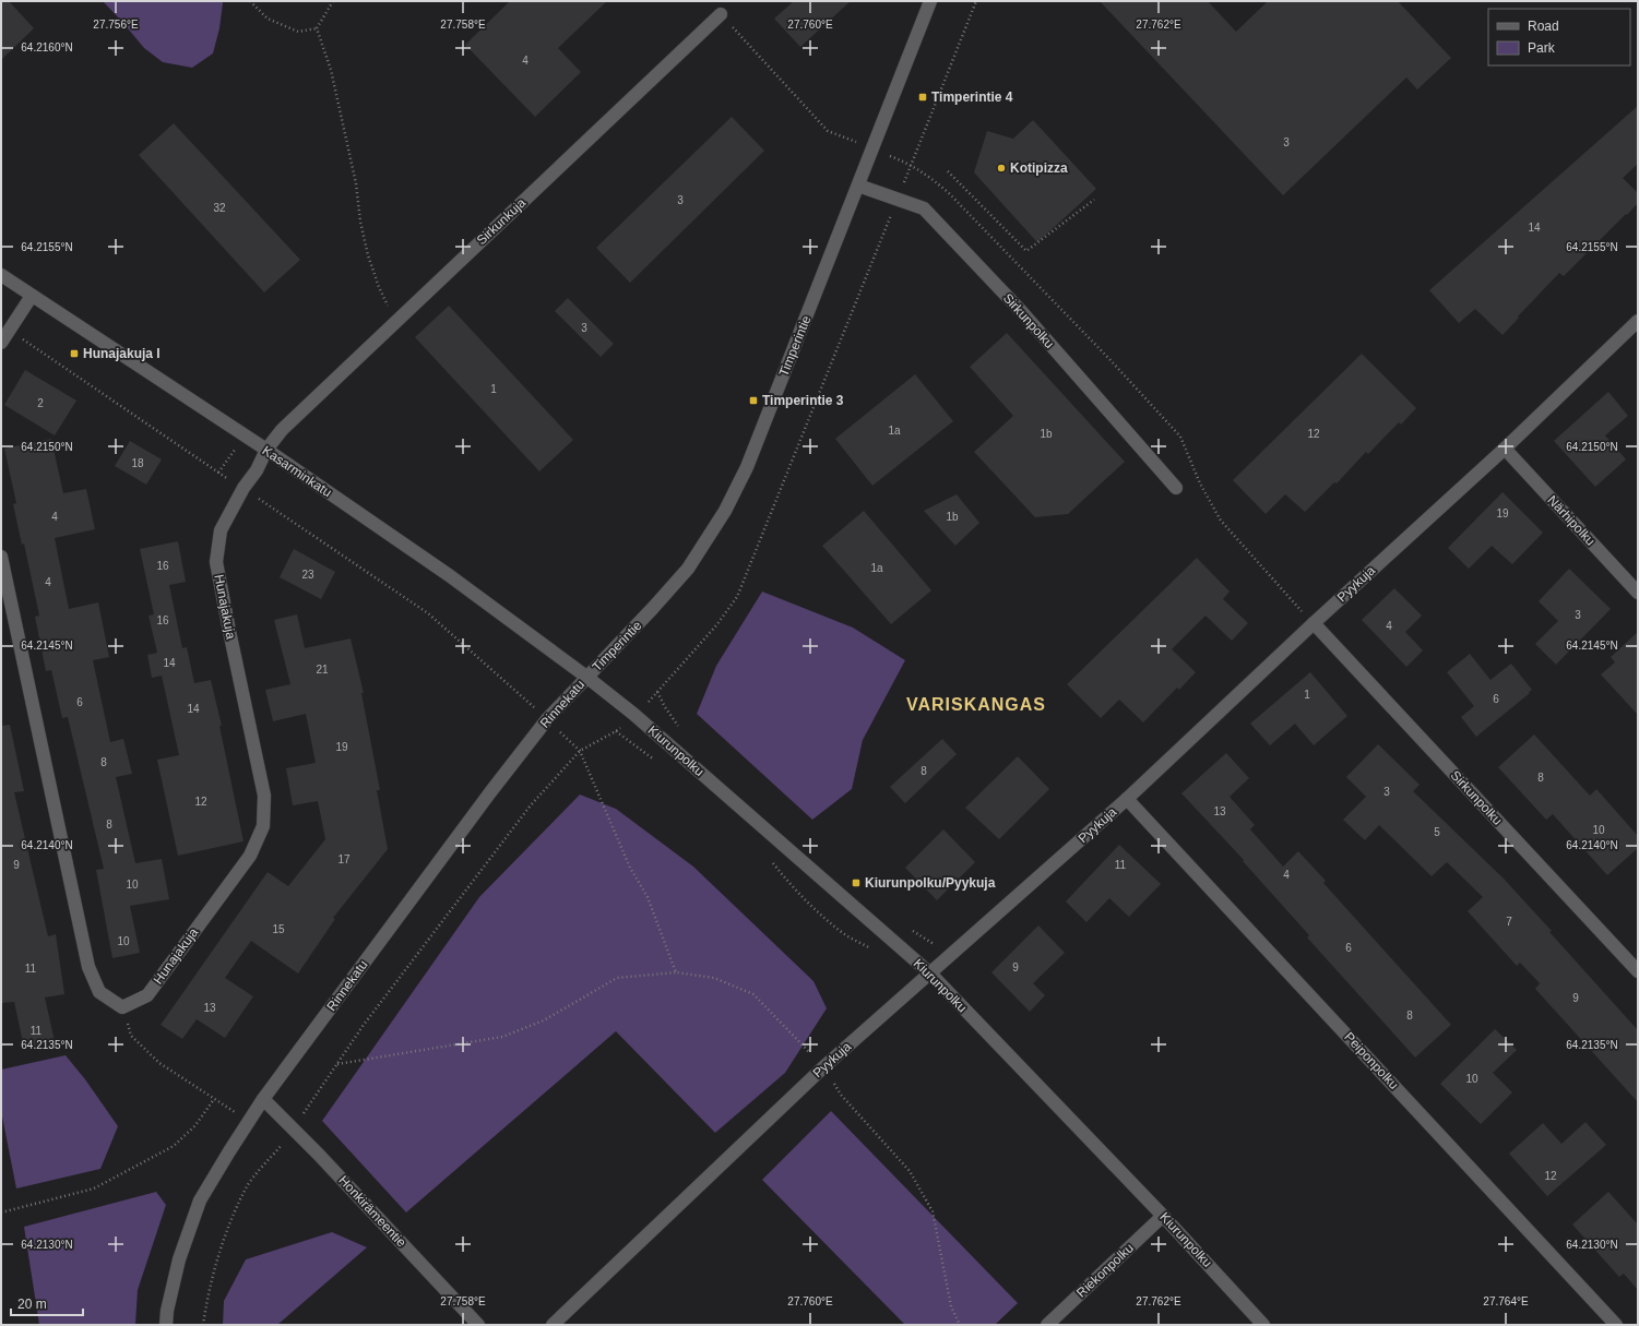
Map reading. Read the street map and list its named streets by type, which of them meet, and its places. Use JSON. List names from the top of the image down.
{
  "streets": {
    "street": [
      "Sirkunkuja",
      "Sirkunpolku",
      "Timperintie",
      "Kasarminkatu",
      "Närhipolku",
      "Pyykuja",
      "Hunajakuja",
      "Rinnekatu",
      "Kiurunpolku",
      "Peiponpolku",
      "Honkirämeentie",
      "Riekonpolku"
    ]
  },
  "crossings": [
    ["Sirkunkuja", "Kasarminkatu"],
    ["Sirkunkuja", "Hunajakuja"],
    ["Sirkunpolku", "Timperintie"],
    ["Sirkunpolku", "Pyykuja"],
    ["Timperintie", "Kasarminkatu"],
    ["Timperintie", "Rinnekatu"],
    ["Timperintie", "Kiurunpolku"],
    ["Kasarminkatu", "Hunajakuja"],
    ["Kasarminkatu", "Rinnekatu"],
    ["Kasarminkatu", "Kiurunpolku"],
    ["Närhipolku", "Pyykuja"],
    ["Pyykuja", "Kiurunpolku"],
    ["Pyykuja", "Peiponpolku"],
    ["Rinnekatu", "Kiurunpolku"],
    ["Rinnekatu", "Honkirämeentie"],
    ["Kiurunpolku", "Riekonpolku"]
  ],
  "districts": ["VARISKANGAS"],
  "places": {
    "transit": [
      "Timperintie 4",
      "Hunajakuja I",
      "Timperintie 3",
      "Kiurunpolku/Pyykuja"
    ],
    "other": ["Kotipizza"]
  },
  "house_numbers": [
    "4",
    "3",
    "3",
    "32",
    "14",
    "3",
    "1",
    "2",
    "1a",
    "1b",
    "12",
    "18",
    "19",
    "4",
    "1b",
    "16",
    "1a",
    "23",
    "4",
    "3",
    "16",
    "4",
    "14",
    "21",
    "1",
    "6",
    "6",
    "14",
    "19",
    "8",
    "8",
    "8",
    "3",
    "12",
    "13",
    "8",
    "10",
    "5",
    "17",
    "9",
    "11",
    "4",
    "10",
    "7",
    "15",
    "10",
    "6",
    "9",
    "11",
    "9",
    "13",
    "8",
    "11",
    "10",
    "12"
  ],
  "legend": ["Road", "Park"],
  "scale_bar": "20 m",
  "coordinates": [
    "27.756°E",
    "27.758°E",
    "27.760°E",
    "27.762°E",
    "64.2160°N",
    "64.2155°N",
    "64.2150°N",
    "64.2145°N",
    "64.2140°N",
    "64.2135°N",
    "64.2130°N",
    "27.764°E"
  ]
}
